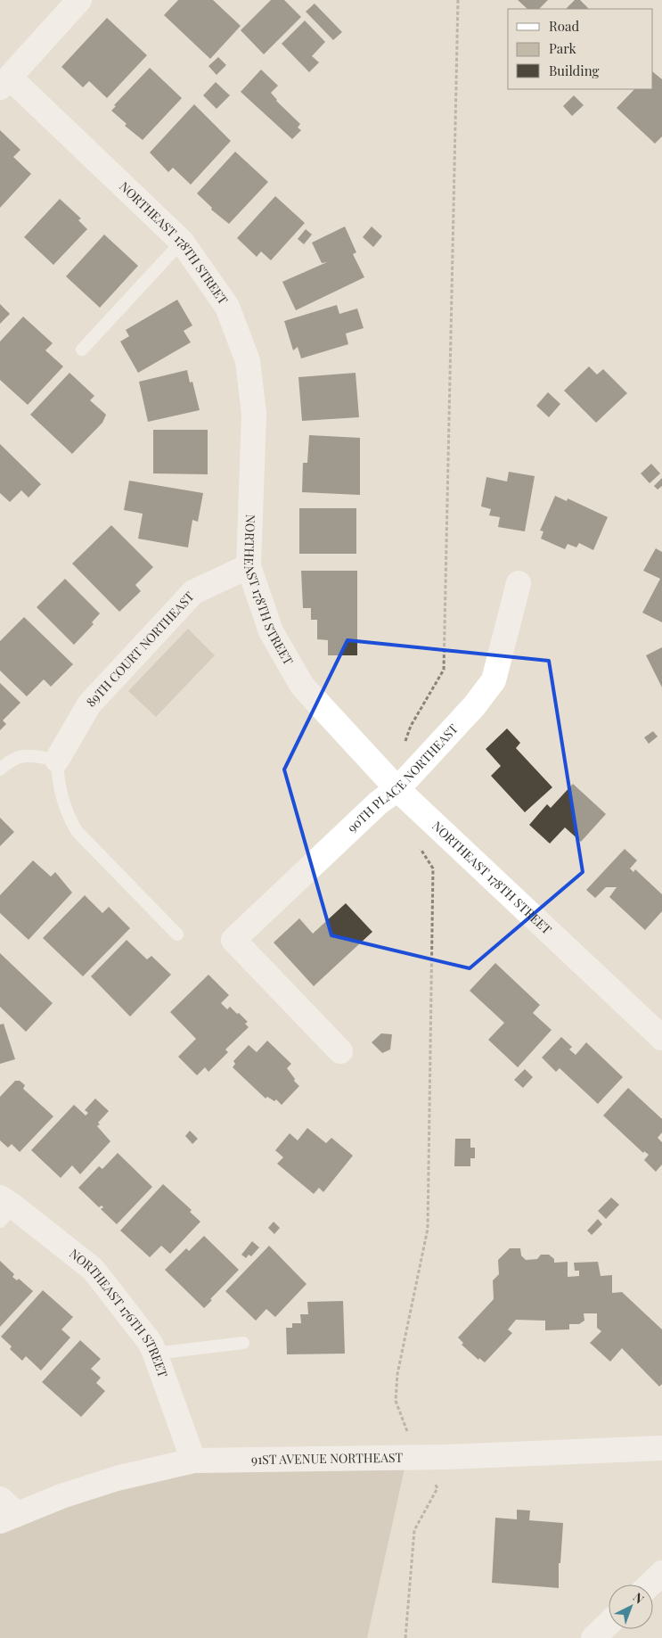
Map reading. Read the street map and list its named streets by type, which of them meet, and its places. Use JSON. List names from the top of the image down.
{
  "streets": {
    "street": [
      "NORTHEAST 178TH STREET",
      "89TH COURT NORTHEAST",
      "90TH PLACE NORTHEAST",
      "NORTHEAST 176TH STREET",
      "91ST AVENUE NORTHEAST"
    ]
  },
  "crossings": [
    ["NORTHEAST 178TH STREET", "89TH COURT NORTHEAST"],
    ["NORTHEAST 178TH STREET", "90TH PLACE NORTHEAST"],
    ["NORTHEAST 176TH STREET", "91ST AVENUE NORTHEAST"]
  ],
  "legend": ["Road", "Park", "Building"],
  "north": "top right"
}
